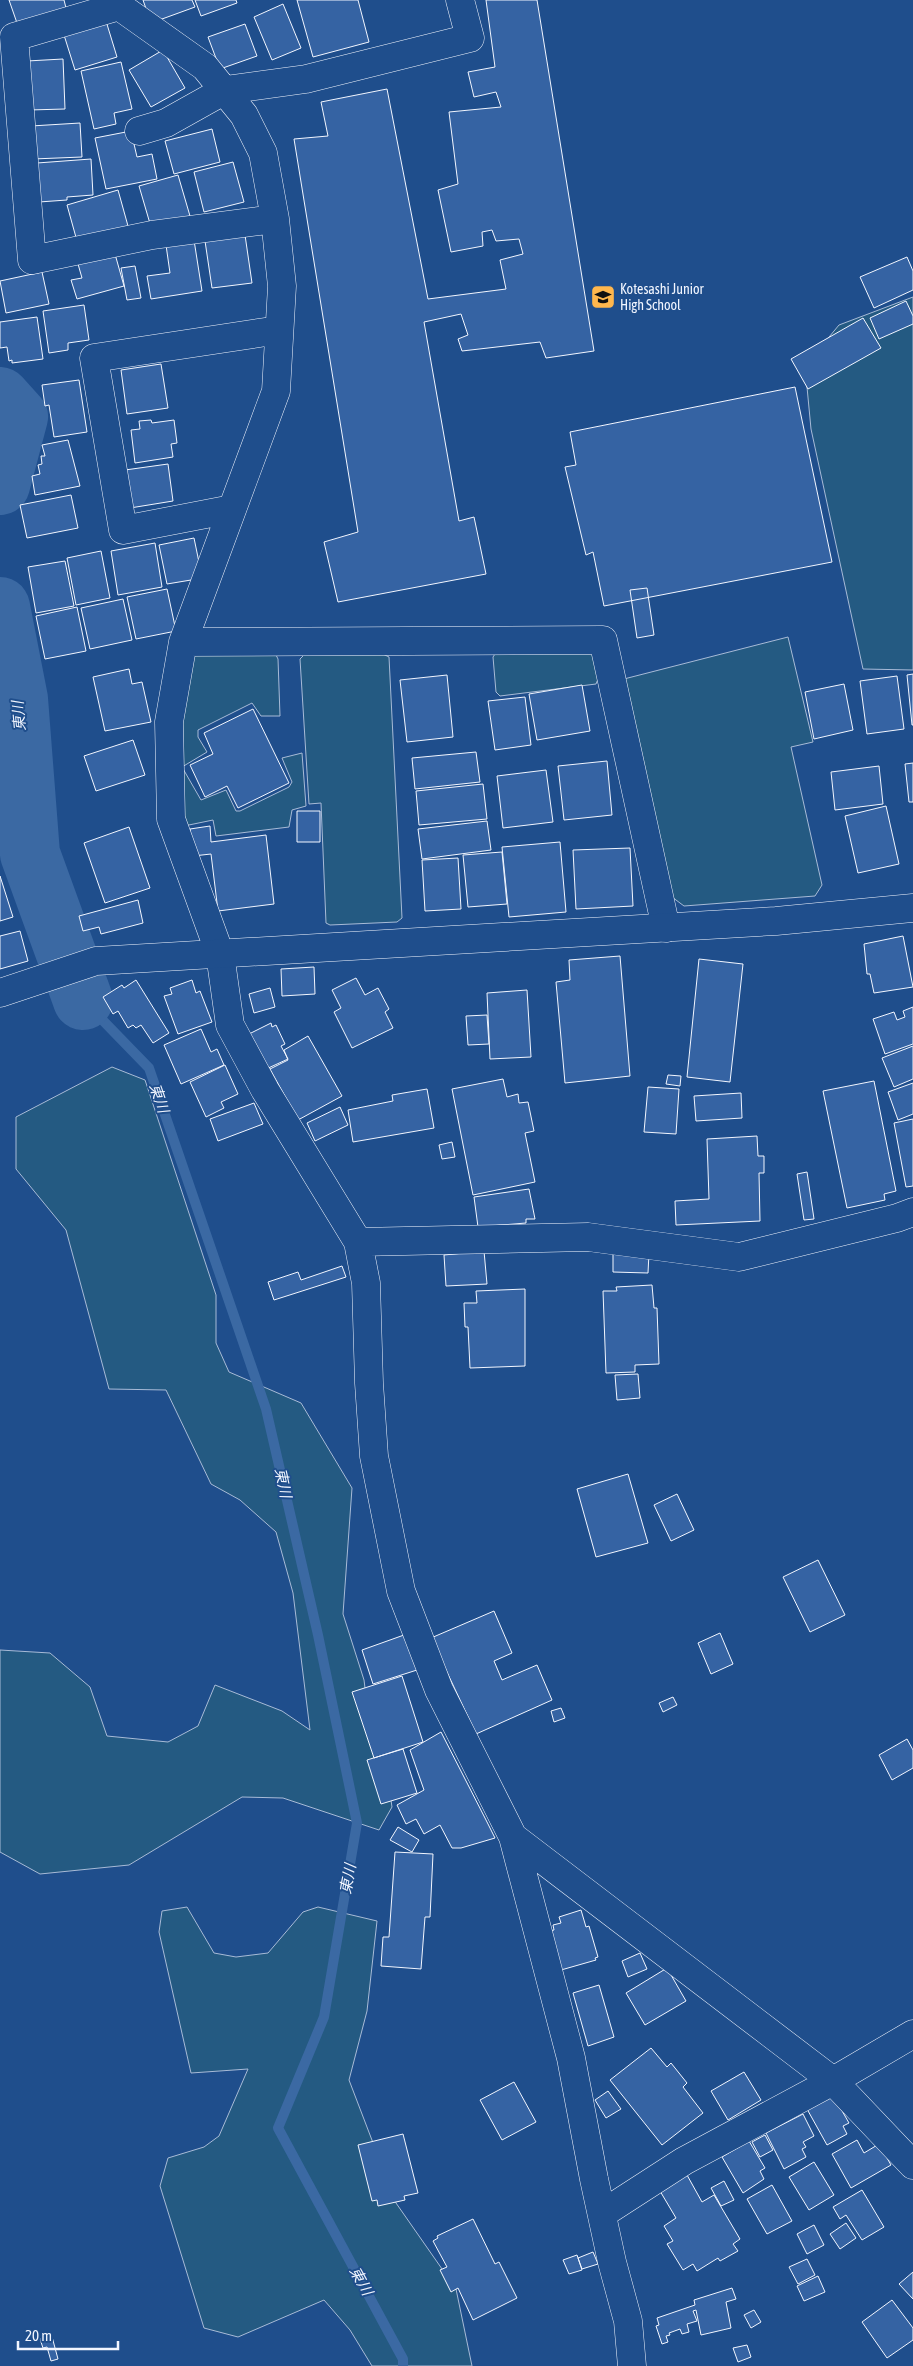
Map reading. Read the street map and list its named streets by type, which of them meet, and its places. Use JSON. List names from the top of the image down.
{
  "water": ["東川"],
  "places": {
    "school or university": ["Kotesashi Junior High School"]
  },
  "scale_bar": "20 m"
}
